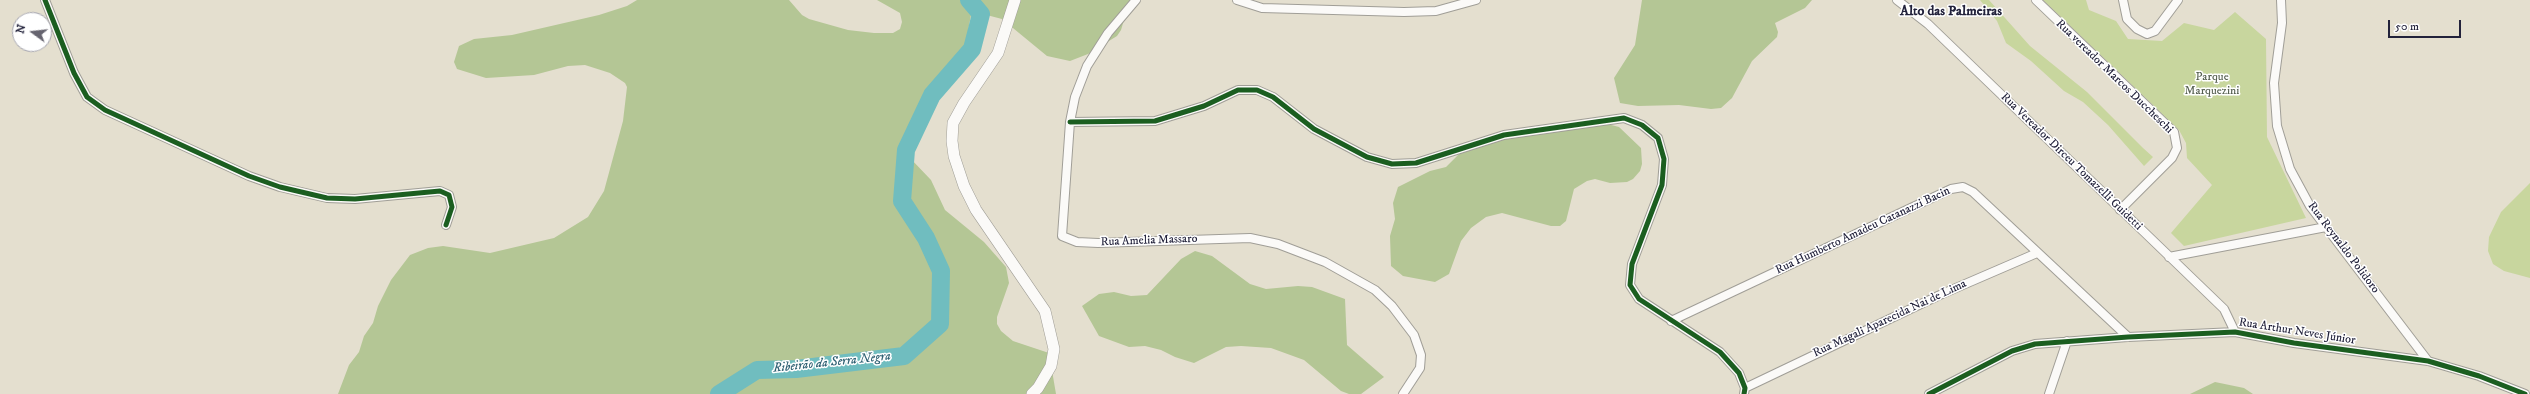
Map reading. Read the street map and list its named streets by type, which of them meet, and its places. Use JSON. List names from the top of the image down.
{
  "streets": {
    "street": [
      "Rua vereador Marcos Duccheschi",
      "Rua Vereador Dirceu Tomazelli Guidetti",
      "Rua Humberto Amadeu Catanazzi Bacin",
      "Rua Amelia Massaro",
      "Rua Reynaldo Polidoro",
      "Rua Magali Aparecida Nai de Lima",
      "Rua Arthur Neves Júnior"
    ]
  },
  "crossings": [
    ["Rua vereador Marcos Duccheschi", "Rua Vereador Dirceu Tomazelli Guidetti"],
    ["Rua Vereador Dirceu Tomazelli Guidetti", "Rua Arthur Neves Júnior"],
    ["Rua Humberto Amadeu Catanazzi Bacin", "Rua Magali Aparecida Nai de Lima"],
    ["Rua Humberto Amadeu Catanazzi Bacin", "Rua Arthur Neves Júnior"],
    ["Rua Reynaldo Polidoro", "Rua Arthur Neves Júnior"]
  ],
  "districts": ["Alto das Palmeiras"],
  "water": ["Ribeirão da Serra Negra"],
  "parks": ["Parque Marquezini"],
  "scale_bar": "50 m",
  "north": "left"
}
